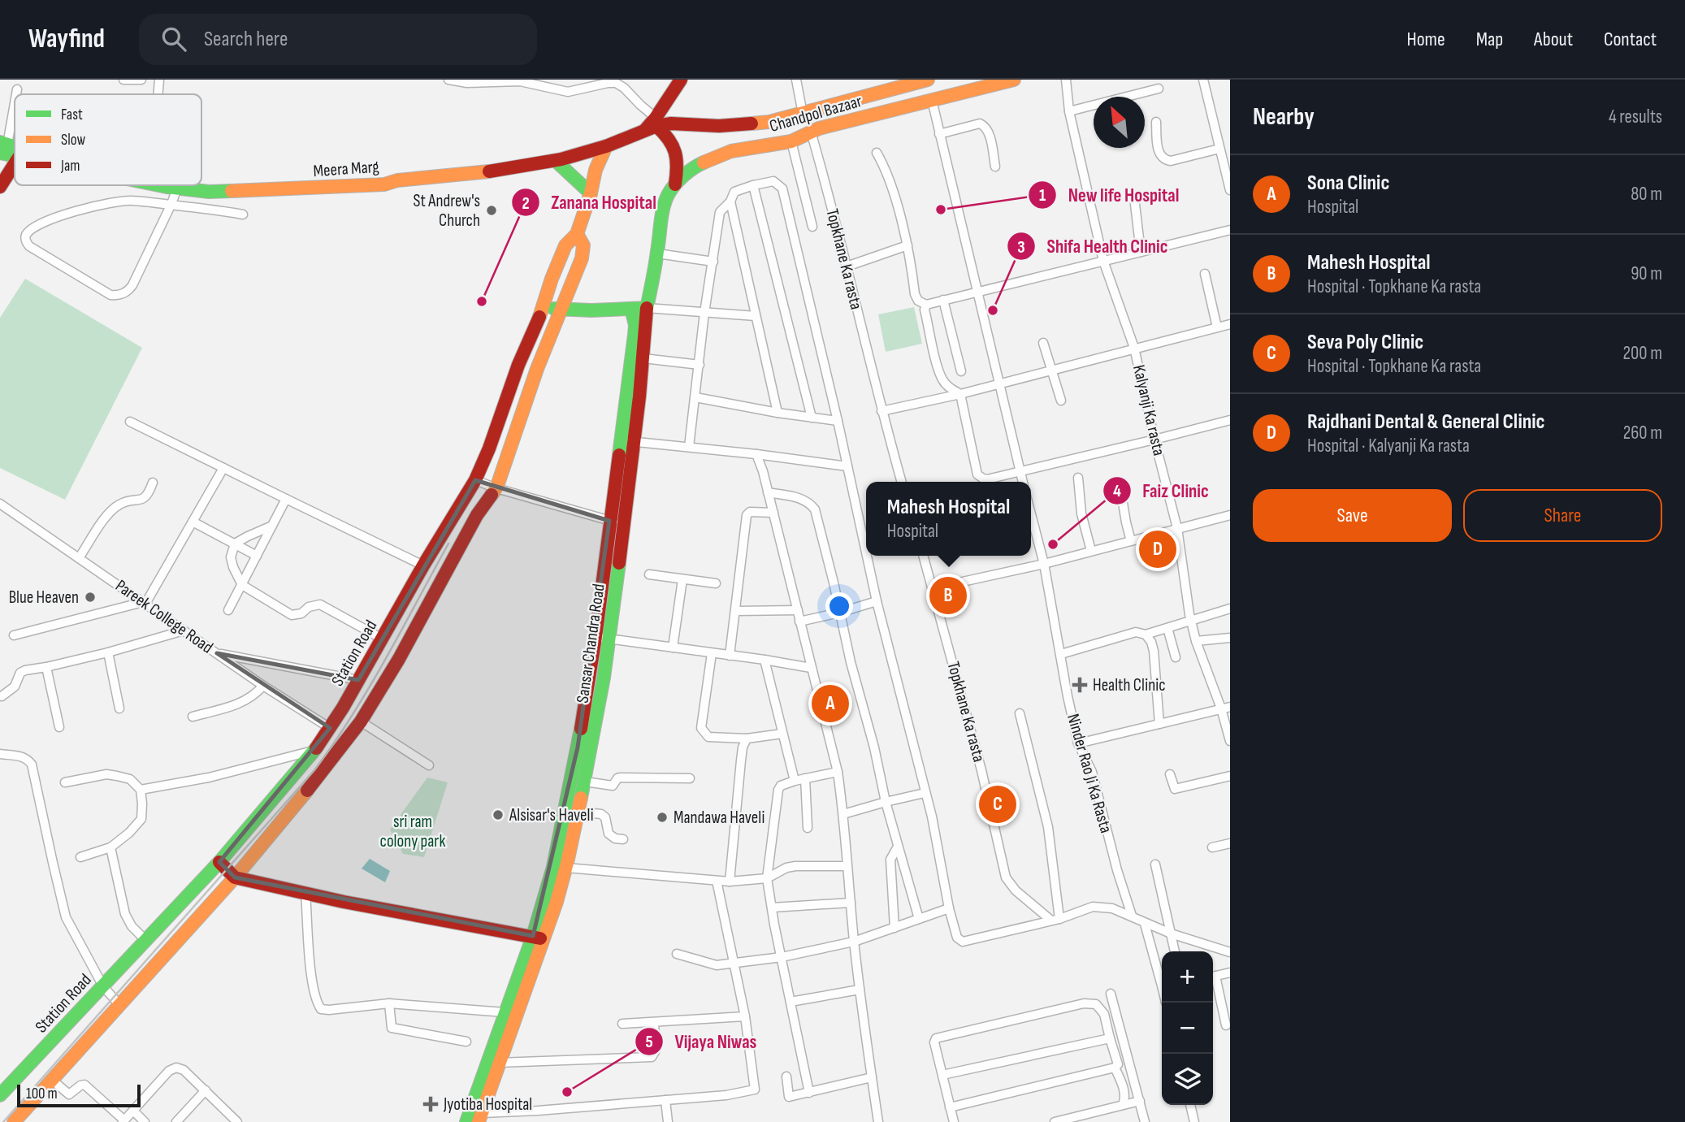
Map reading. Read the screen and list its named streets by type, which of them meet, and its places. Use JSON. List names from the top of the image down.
{
  "streets": {
    "main road": [
      "Chandpol Bazaar",
      "Meera Marg",
      "Sansar Chandra Road",
      "Station Road"
    ],
    "street": [
      "Topkhane Ka rasta",
      "Kalyanji Ka rasta",
      "Pareek College Road",
      "Ninder Rao Ji Ka Rasta"
    ]
  },
  "crossings": [
    ["Chandpol Bazaar", "Topkhane Ka rasta"],
    ["Chandpol Bazaar", "Sansar Chandra Road"],
    ["Pareek College Road", "Station Road"]
  ],
  "parks": ["sri ram colony park"],
  "places": {
    "other": [
      "New life Hospital",
      "St Andrew's Church",
      "Zanana Hospital",
      "Shifa Health Clinic",
      "Faiz Clinic",
      "Blue Heaven",
      "Alsisar's Haveli",
      "Mandawa Haveli",
      "Vijaya Niwas"
    ],
    "health": ["Health Clinic", "Jyotiba Hospital"]
  },
  "legend": ["Fast", "Slow", "Jam"],
  "scale_bar": "100 m",
  "north": "top left",
  "page": {
    "header": "Wayfind",
    "search": "Search here",
    "nav": [
      "Home",
      "Map",
      "About",
      "Contact"
    ],
    "heading": ["Nearby", "4 results"],
    "list": [
      {
        "mark": "A",
        "name": "Sona Clinic",
        "note": "Hospital",
        "value": "80 m"
      },
      {
        "mark": "B",
        "name": "Mahesh Hospital",
        "note": "Hospital · Topkhane Ka rasta",
        "value": "90 m"
      },
      {
        "mark": "C",
        "name": "Seva Poly Clinic",
        "note": "Hospital · Topkhane Ka rasta",
        "value": "200 m"
      },
      {
        "mark": "D",
        "name": "Rajdhani Dental & General Clinic",
        "note": "Hospital · Kalyanji Ka rasta",
        "value": "260 m"
      }
    ],
    "buttons": ["Save", "Share"],
    "popup": ["Mahesh Hospital", "Hospital"],
    "pins": [
      "D",
      "B",
      "A",
      "C"
    ],
    "map_buttons": ["+", "−"],
    "scale": "100 m"
  }
}
